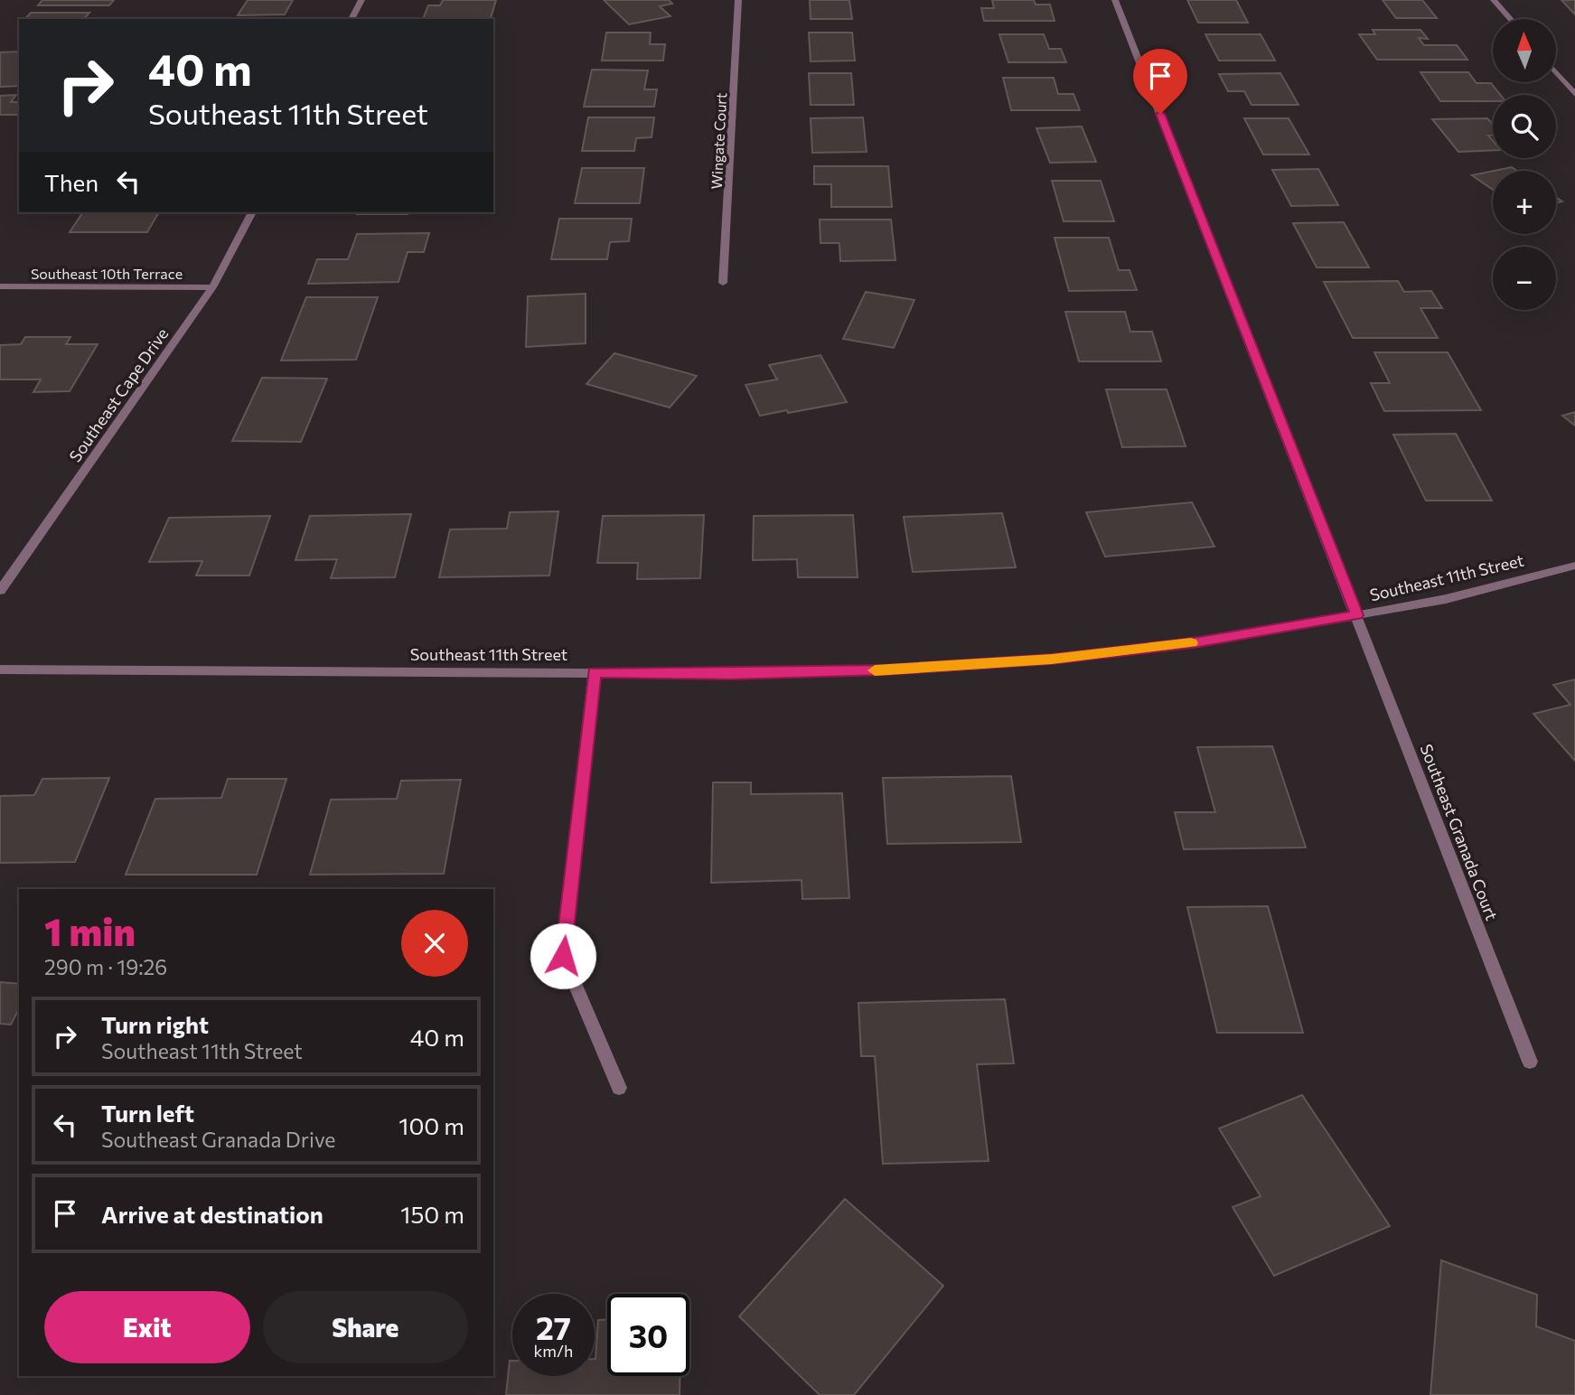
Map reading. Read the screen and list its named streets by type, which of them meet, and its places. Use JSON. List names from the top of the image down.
{
  "streets": {
    "street": [
      "Wingate Court",
      "Southeast 10th Terrace",
      "Southeast Cape Drive",
      "Southeast 11th Street",
      "Southeast Granada Court"
    ]
  },
  "crossings": [
    ["Southeast 10th Terrace", "Southeast Cape Drive"],
    ["Southeast 11th Street", "Southeast Granada Court"]
  ],
  "north": "top",
  "page": {
    "map_buttons": ["+", "−"],
    "turn": ["40 m", "Southeast 11th Street"],
    "then": "Then",
    "heading": ["1 min", "290 m · 19:26"],
    "list": [
      {
        "name": "Turn right",
        "note": "Southeast 11th Street",
        "value": "40 m"
      },
      {
        "name": "Turn left",
        "note": "Southeast Granada Drive",
        "value": "100 m"
      },
      {
        "name": "Arrive at destination",
        "value": "150 m"
      }
    ],
    "buttons": ["Exit", "Share"],
    "speed": "27 km/h",
    "limit": "30"
  }
}
